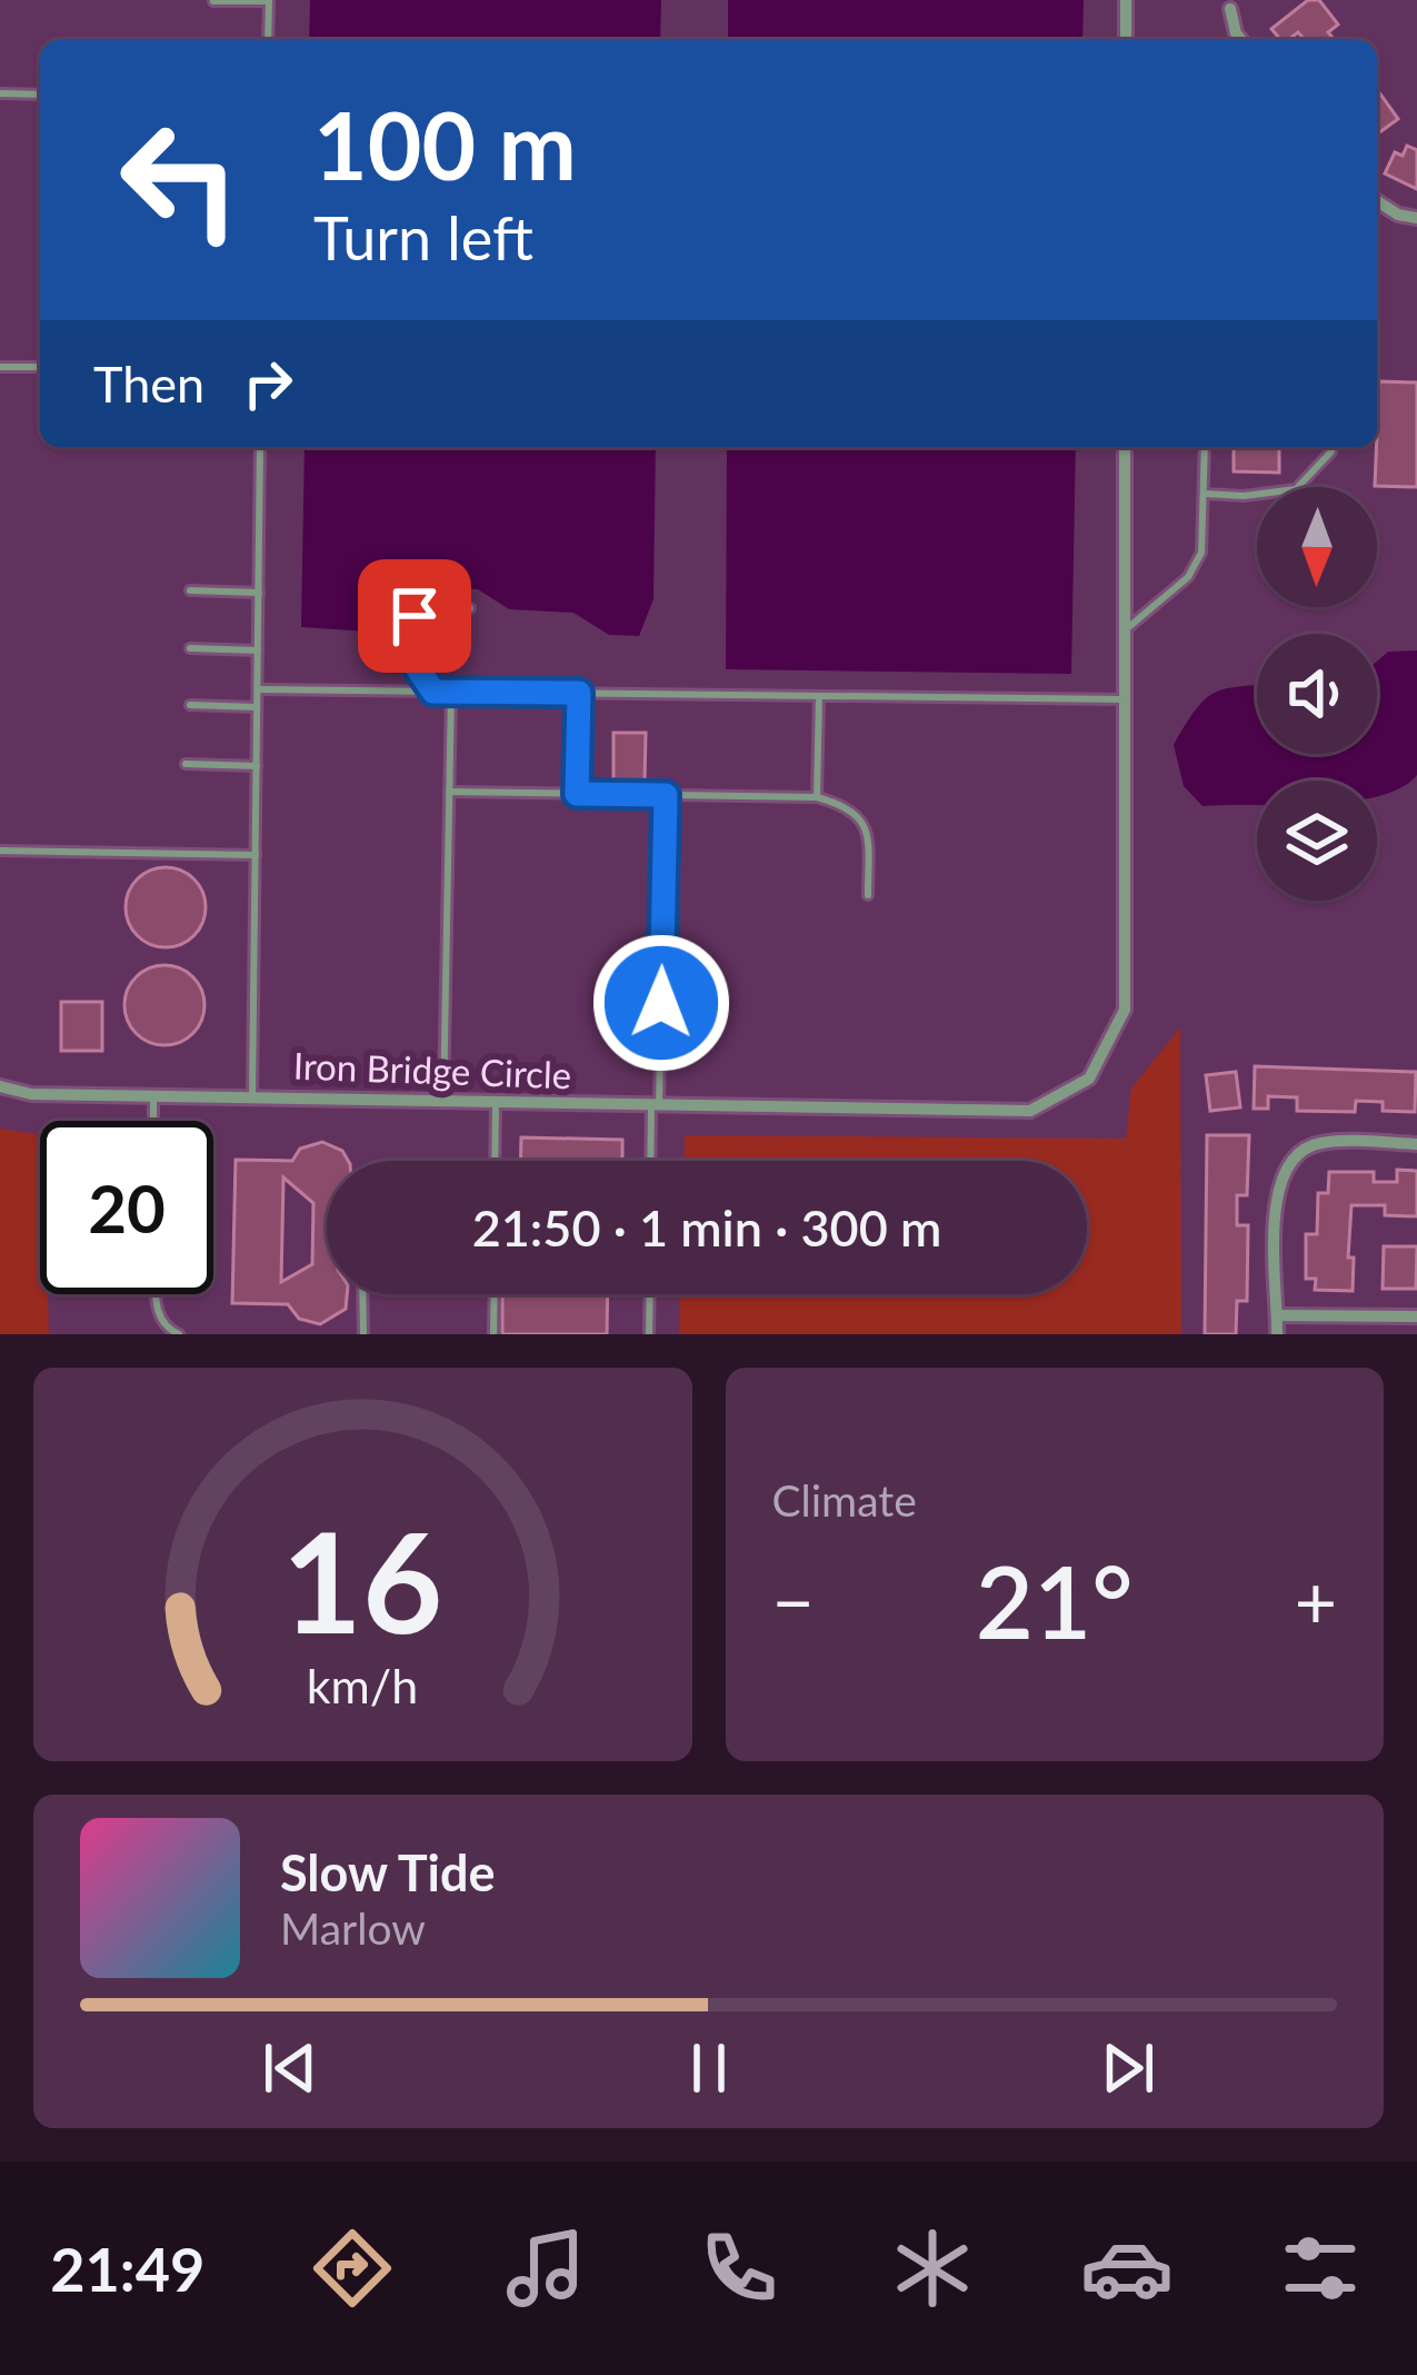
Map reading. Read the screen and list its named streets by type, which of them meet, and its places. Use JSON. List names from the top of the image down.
{
  "streets": {
    "street": ["Iron Bridge Circle"]
  },
  "north": "bottom",
  "page": {
    "turn": ["100 m", "Turn left"],
    "then": "Then",
    "limit": "20",
    "trip": "21:50 · 1 min · 300 m",
    "tile": "Climate",
    "heat": ["−", "21°", "+"],
    "song": ["Slow Tide", "Marlow"],
    "tabs": "21:49",
    "gauge": ["16", "km/h"]
  }
}
